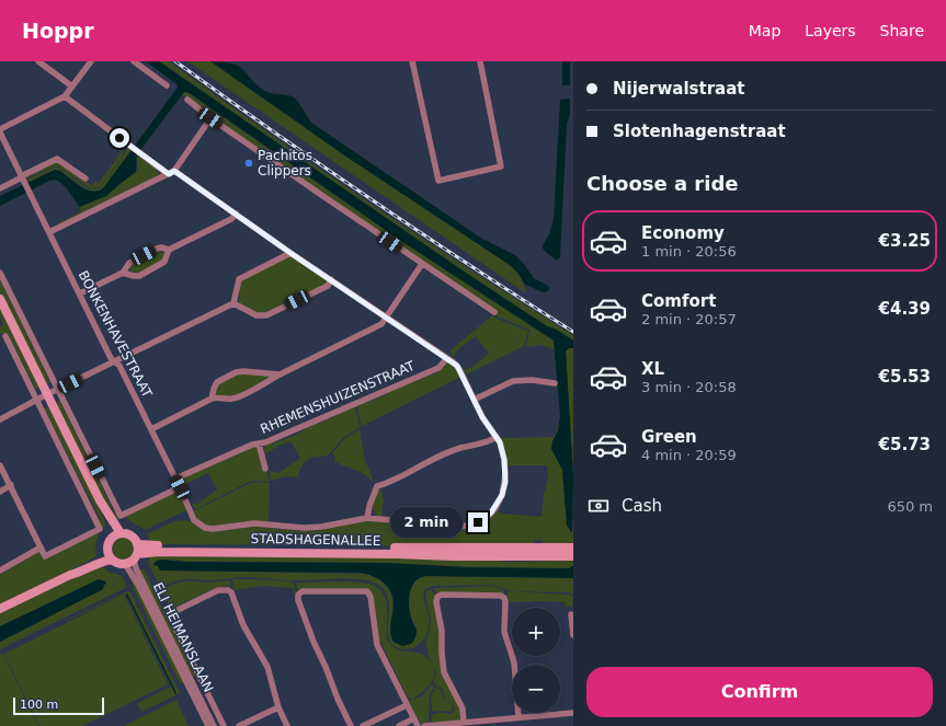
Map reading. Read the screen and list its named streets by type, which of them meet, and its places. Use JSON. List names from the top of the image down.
{
  "streets": {
    "main road": ["STADSHAGENALLEE"],
    "street": ["BONKENHAVESTRAAT", "RHEMENSHUIZENSTRAAT", "ELI HEIMANSLAAN"]
  },
  "crossings": [
    ["BONKENHAVESTRAAT", "RHEMENSHUIZENSTRAAT"],
    ["STADSHAGENALLEE", "ELI HEIMANSLAAN"]
  ],
  "places": ["Pachitos Clippers"],
  "scale_bar": "100 m",
  "page": {
    "header": "Hoppr",
    "nav": ["Map", "Layers", "Share"],
    "banner": ["Nijerwalstraat", "Slotenhagenstraat"],
    "heading": "Choose a ride",
    "list": [
      {
        "name": "Economy",
        "note": "1 min · 20:56",
        "value": "€3.25"
      },
      {
        "name": "Comfort",
        "note": "2 min · 20:57",
        "value": "€4.39"
      },
      {
        "name": "XL",
        "note": "3 min · 20:58",
        "value": "€5.53"
      },
      {
        "name": "Green",
        "note": "4 min · 20:59",
        "value": "€5.73"
      }
    ],
    "pay": ["Cash", "650 m"],
    "bubble": "2 min",
    "map_buttons": ["+", "−"],
    "buttons": "Confirm",
    "scale": "100 m"
  }
}
